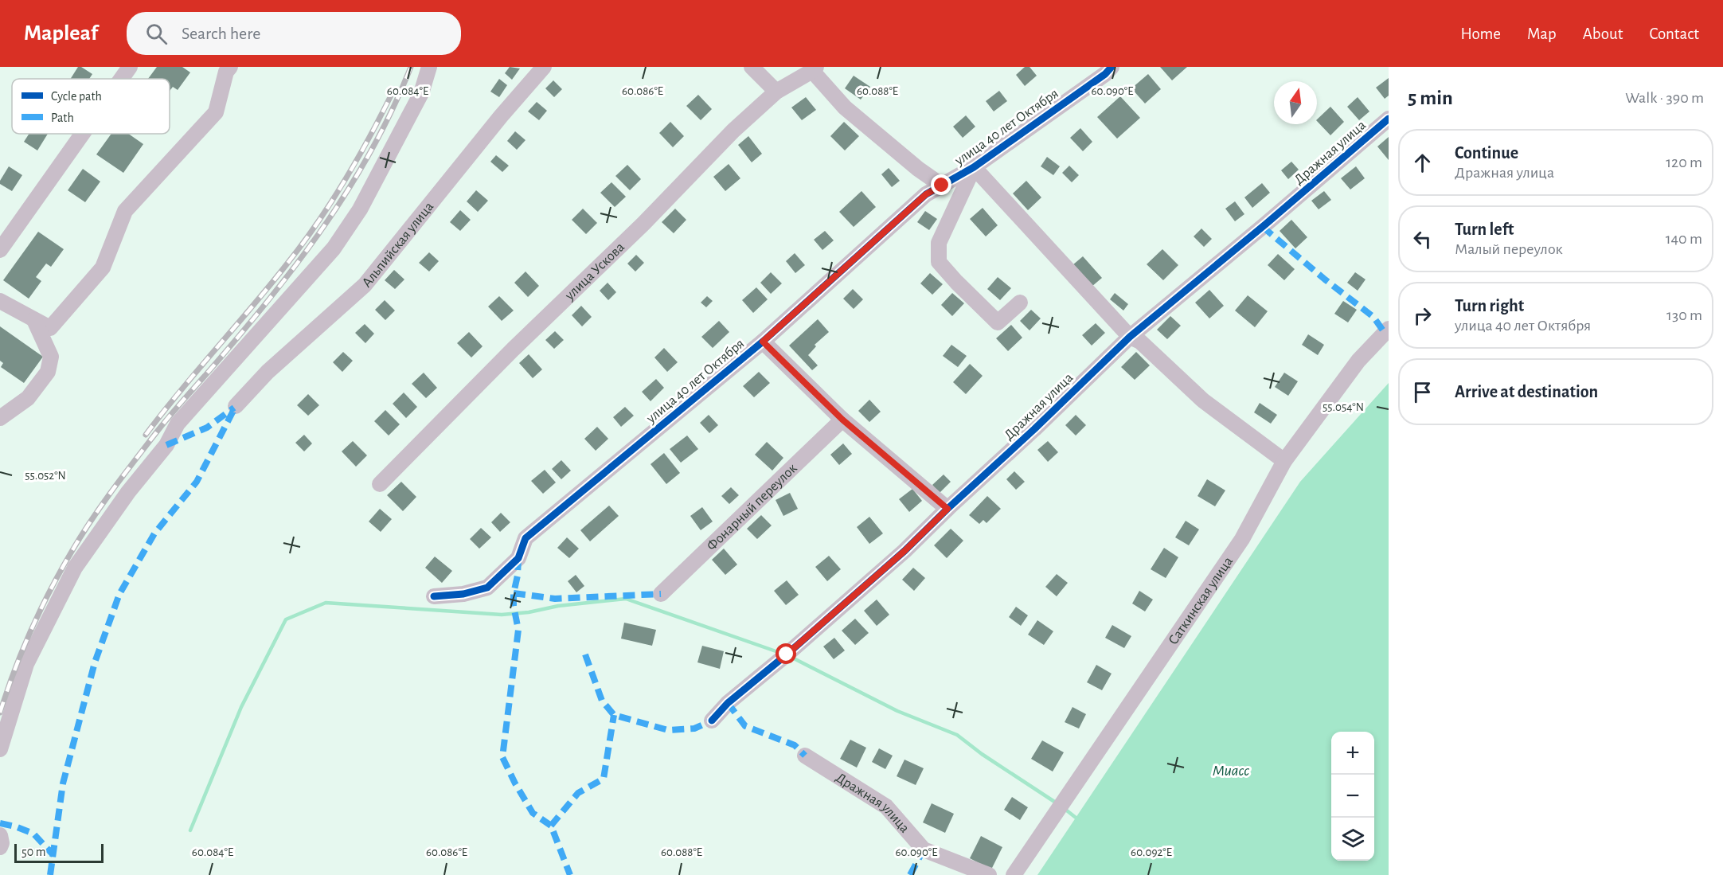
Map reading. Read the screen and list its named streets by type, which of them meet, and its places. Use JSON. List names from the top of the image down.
{
  "streets": {
    "street": [
      "улица 40 лет Октября",
      "Дражная улица",
      "Альпийская улица",
      "улица Ускова",
      "Фонарный переулок",
      "Саткинская улица"
    ]
  },
  "water": ["Миасс"],
  "legend": ["Cycle path", "Path"],
  "scale_bar": "50 m",
  "north": "top",
  "page": {
    "header": "Mapleaf",
    "search": "Search here",
    "nav": [
      "Home",
      "Map",
      "About",
      "Contact"
    ],
    "heading": ["5 min", "Walk · 390 m"],
    "list": [
      ["Continue", "Дражная улица", "120 m"],
      ["Turn left", "Малый переулок", "140 m"],
      ["Turn right", "улица 40 лет Октября", "130 m"],
      "Arrive at destination"
    ],
    "map_buttons": ["+", "−"],
    "scale": "50 m"
  },
  "coordinates": [
    "60.084°E",
    "60.086°E",
    "60.088°E",
    "60.090°E",
    "55.054°N",
    "55.052°N",
    "60.092°E"
  ]
}
